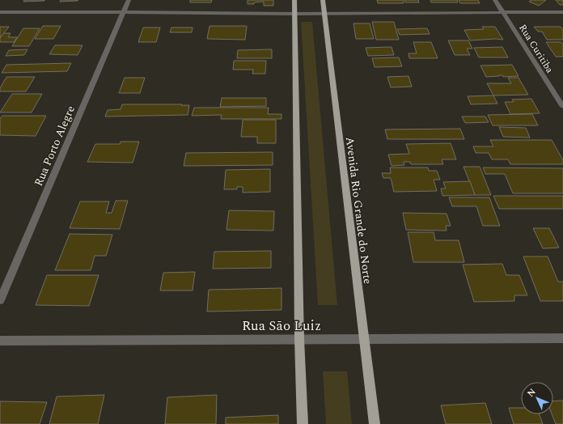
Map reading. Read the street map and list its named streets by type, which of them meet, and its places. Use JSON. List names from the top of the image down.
{
  "streets": {
    "main road": ["Avenida Rio Grande do Norte"],
    "street": ["Rua Curitiba", "Rua Porto Alegre", "Rua São Luiz"]
  },
  "crossings": [
    ["Avenida Rio Grande do Norte", "Rua São Luiz"]
  ],
  "north": "top left"
}
